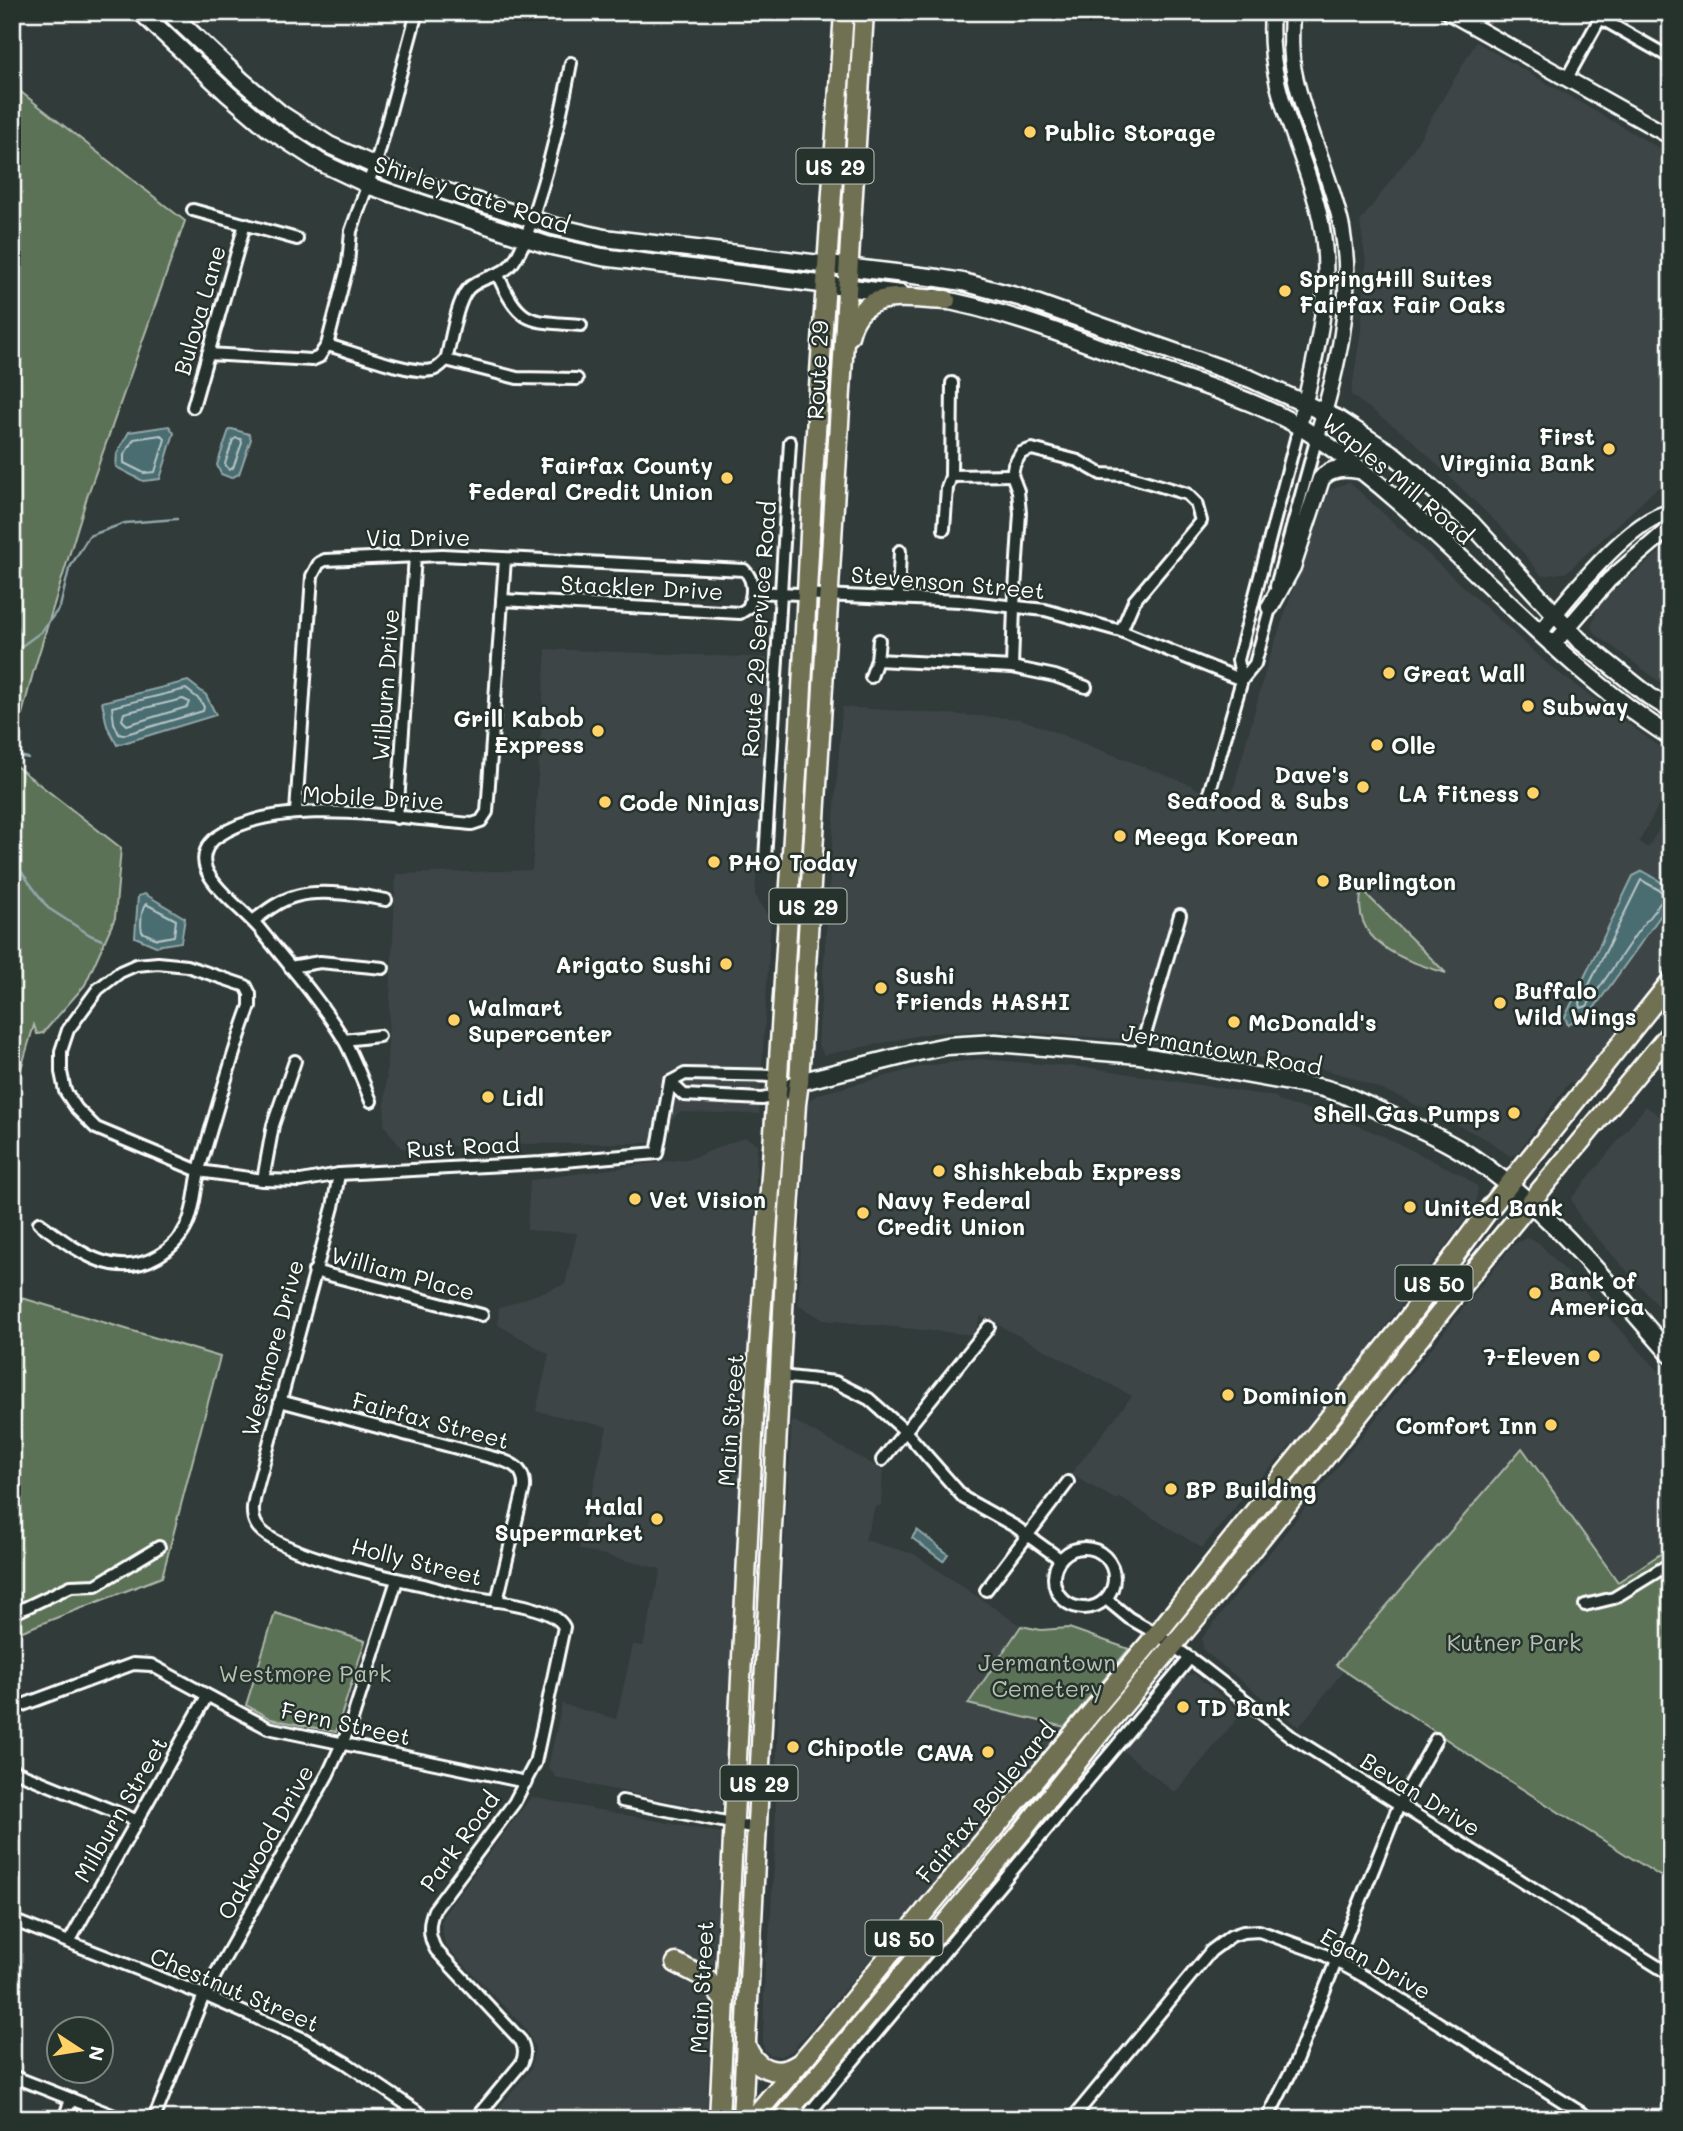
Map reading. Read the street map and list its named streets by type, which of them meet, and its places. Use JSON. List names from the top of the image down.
{
  "streets": {
    "main road": [
      "US 29",
      "Shirley Gate Road",
      "Route 29",
      "Waples Mill Road",
      "Jermantown Road",
      "US 50",
      "Main Street",
      "Fairfax Boulevard"
    ],
    "street": [
      "Bulova Lane",
      "Via Drive",
      "Stevenson Street",
      "Stackler Drive",
      "Route 29 Service Road",
      "Wilburn Drive",
      "Mobile Drive",
      "Rust Road",
      "William Place",
      "Westmore Drive",
      "Fairfax Street",
      "Holly Street",
      "Fern Street",
      "Bevan Drive",
      "Milburn Street",
      "Park Road",
      "Oakwood Drive",
      "Egan Drive",
      "Chestnut Street"
    ]
  },
  "crossings": [
    ["Shirley Gate Road", "Route 29"],
    ["Shirley Gate Road", "Waples Mill Road"],
    ["Route 29", "Waples Mill Road"],
    ["Route 29", "Stevenson Street"],
    ["Route 29", "Stackler Drive"],
    ["Route 29", "Main Street"],
    ["Via Drive", "Stackler Drive"],
    ["Via Drive", "Wilburn Drive"],
    ["Via Drive", "Mobile Drive"],
    ["Stevenson Street", "Stackler Drive"],
    ["Stackler Drive", "Route 29 Service Road"],
    ["Stackler Drive", "Mobile Drive"],
    ["Wilburn Drive", "Mobile Drive"],
    ["Jermantown Road", "Main Street"],
    ["Jermantown Road", "Fairfax Boulevard"],
    ["Rust Road", "Westmore Drive"],
    ["William Place", "Westmore Drive"],
    ["Westmore Drive", "Fairfax Street"],
    ["Westmore Drive", "Holly Street"],
    ["Fairfax Street", "Holly Street"],
    ["Holly Street", "Park Road"],
    ["Holly Street", "Oakwood Drive"],
    ["Fern Street", "Milburn Street"],
    ["Fern Street", "Park Road"],
    ["Fern Street", "Oakwood Drive"],
    ["Bevan Drive", "Fairfax Boulevard"],
    ["Milburn Street", "Chestnut Street"],
    ["Oakwood Drive", "Chestnut Street"]
  ],
  "parks": ["Kutner Park", "Jermantown Cemetery", "Westmore Park"],
  "places": [
    "Public Storage",
    "SpringHill Suites Fairfax Fair Oaks",
    "First Virginia Bank",
    "Fairfax County Federal Credit Union",
    "Great Wall",
    "Subway",
    "Grill Kabob Express",
    "Olle",
    "Dave's Seafood & Subs",
    "LA Fitness",
    "Code Ninjas",
    "Meega Korean",
    "PHO Today",
    "Burlington",
    "Arigato Sushi",
    "Sushi Friends HASHI",
    "Buffalo Wild Wings",
    "Walmart Supercenter",
    "McDonald's",
    "Lidl",
    "Shell Gas Pumps",
    "Shishkebab Express",
    "Vet Vision",
    "United Bank",
    "Navy Federal Credit Union",
    "Bank of America",
    "7-Eleven",
    "Dominion",
    "Comfort Inn",
    "BP Building",
    "Halal Supermarket",
    "TD Bank",
    "Chipotle",
    "CAVA"
  ],
  "north": "right"
}
